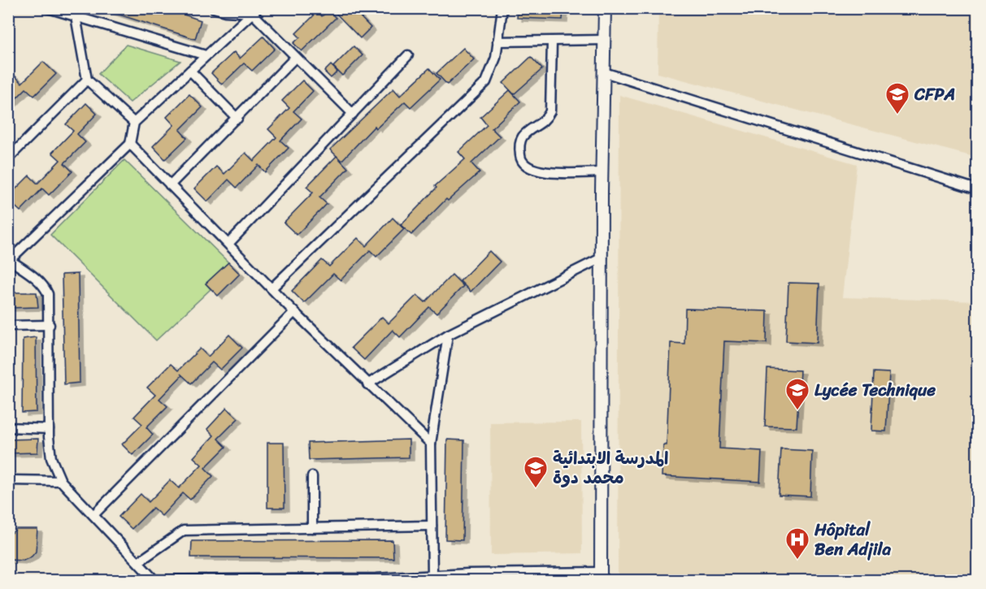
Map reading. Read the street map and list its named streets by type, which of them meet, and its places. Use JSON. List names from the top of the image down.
{
  "places": {
    "school or university": ["CFPA", "Lycée Technique", "المدرسة الابتدائية محمد دوة"],
    "hospital": ["Hôpital Ben Adjila"]
  }
}
